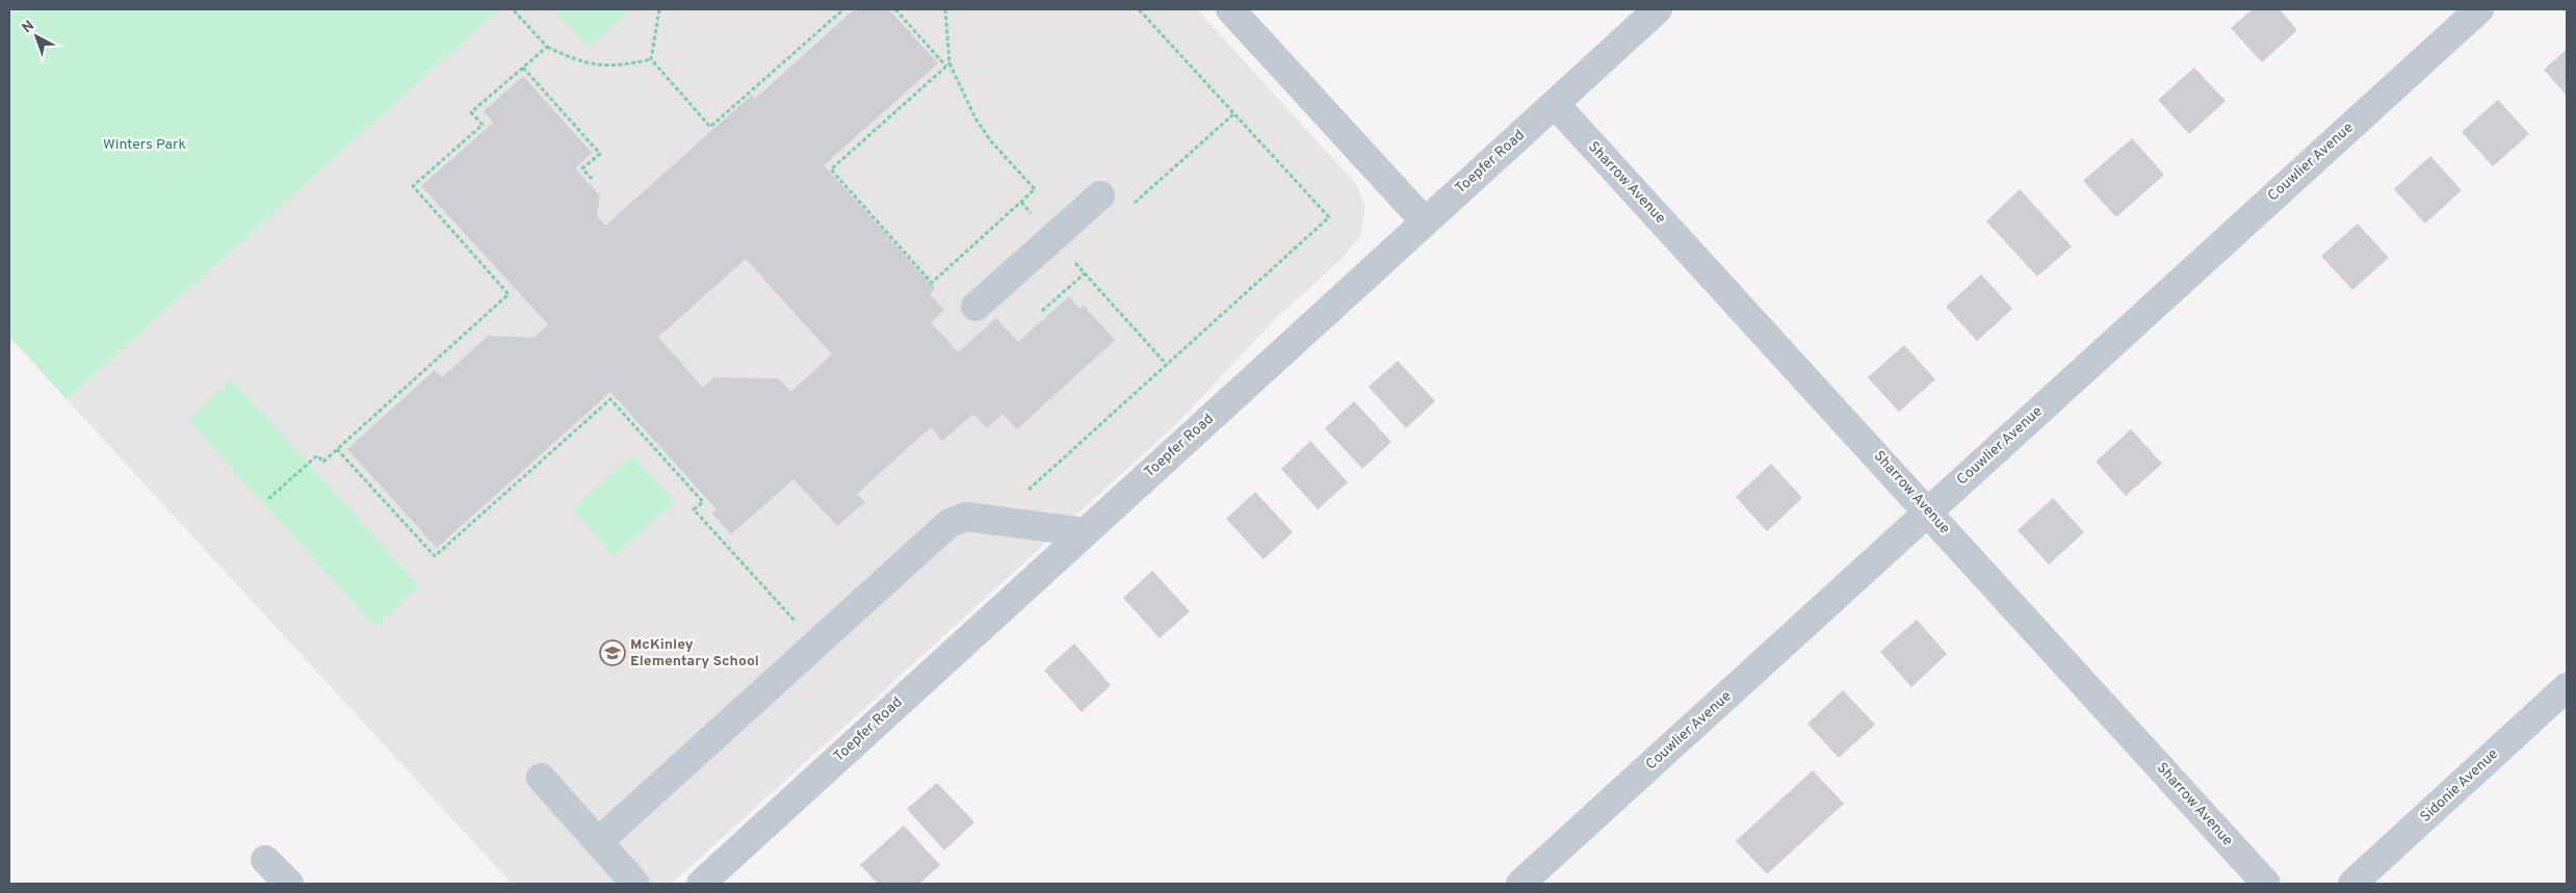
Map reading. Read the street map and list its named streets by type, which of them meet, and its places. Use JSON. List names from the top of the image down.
{
  "streets": {
    "street": [
      "Toepfer Road",
      "Couwlier Avenue",
      "Sharrow Avenue",
      "Sidonie Avenue"
    ]
  },
  "crossings": [
    ["Toepfer Road", "Sharrow Avenue"],
    ["Couwlier Avenue", "Sharrow Avenue"]
  ],
  "parks": ["Winters Park"],
  "places": {
    "school or university": ["McKinley Elementary School"]
  },
  "north": "top left"
}
